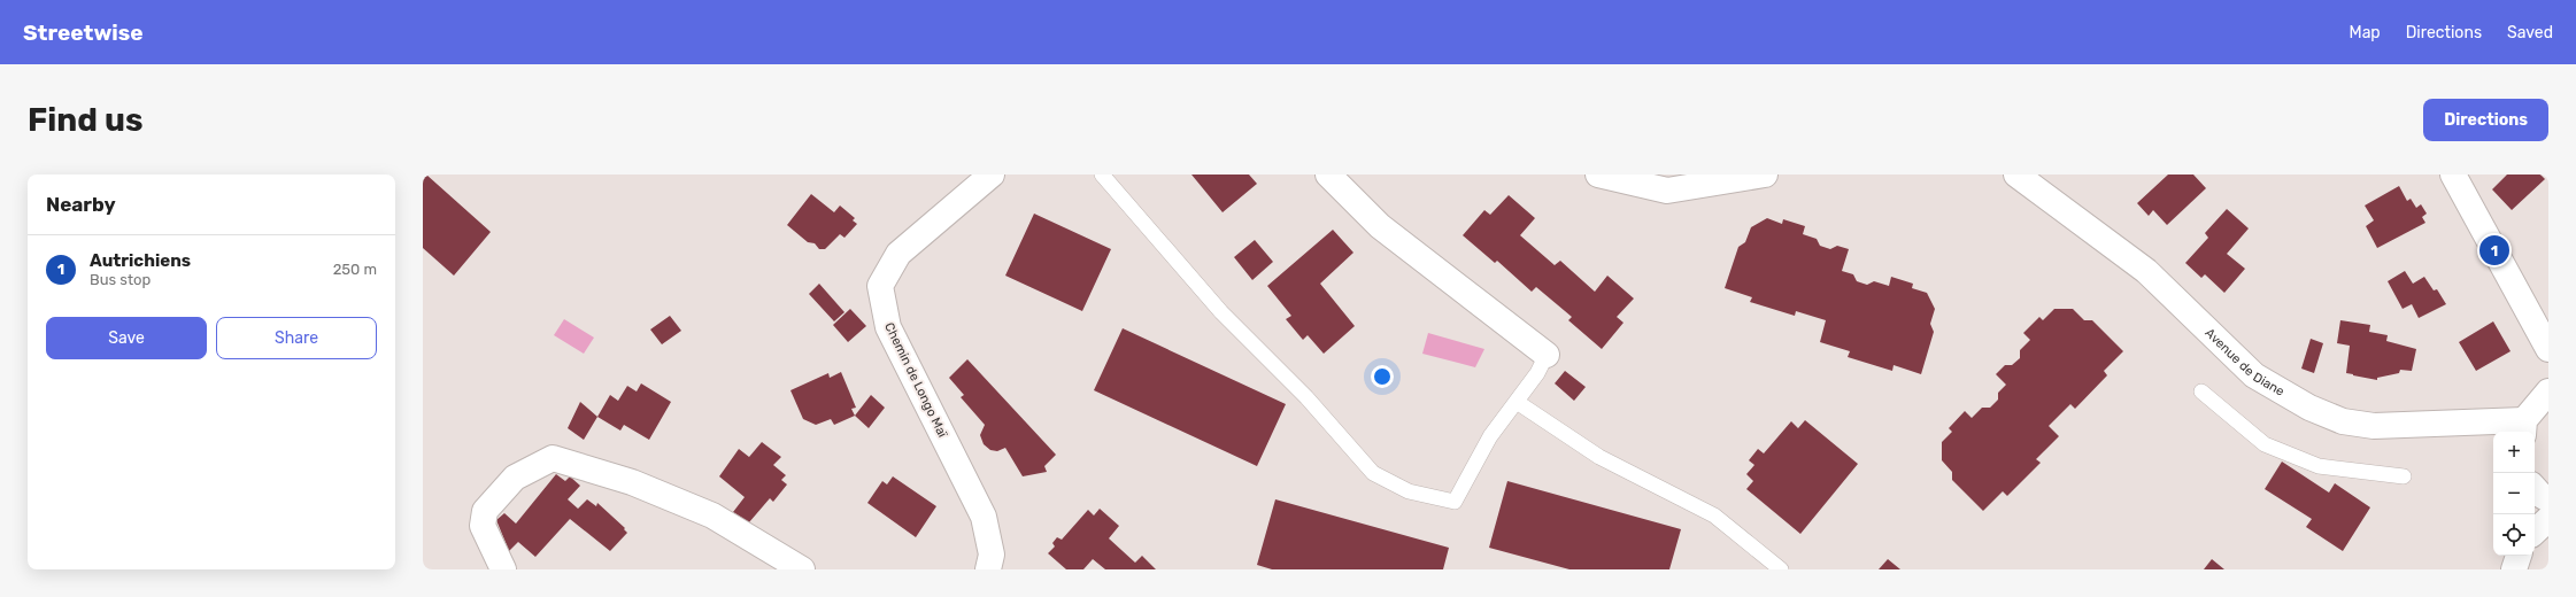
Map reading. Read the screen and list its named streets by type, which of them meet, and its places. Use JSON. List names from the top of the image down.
{
  "streets": {
    "street": ["Avenue de Diane", "Chemin de Longo Maï"]
  },
  "page": {
    "header": "Streetwise",
    "nav": ["Map", "Directions", "Saved"],
    "buttons": [
      "Directions",
      ["Save", "Share"]
    ],
    "title": "Find us",
    "heading": "Nearby",
    "pins": "1",
    "list": [
      {
        "mark": "1",
        "name": "Autrichiens",
        "note": "Bus stop",
        "value": "250 m"
      }
    ],
    "map_buttons": ["+", "−"]
  }
}
